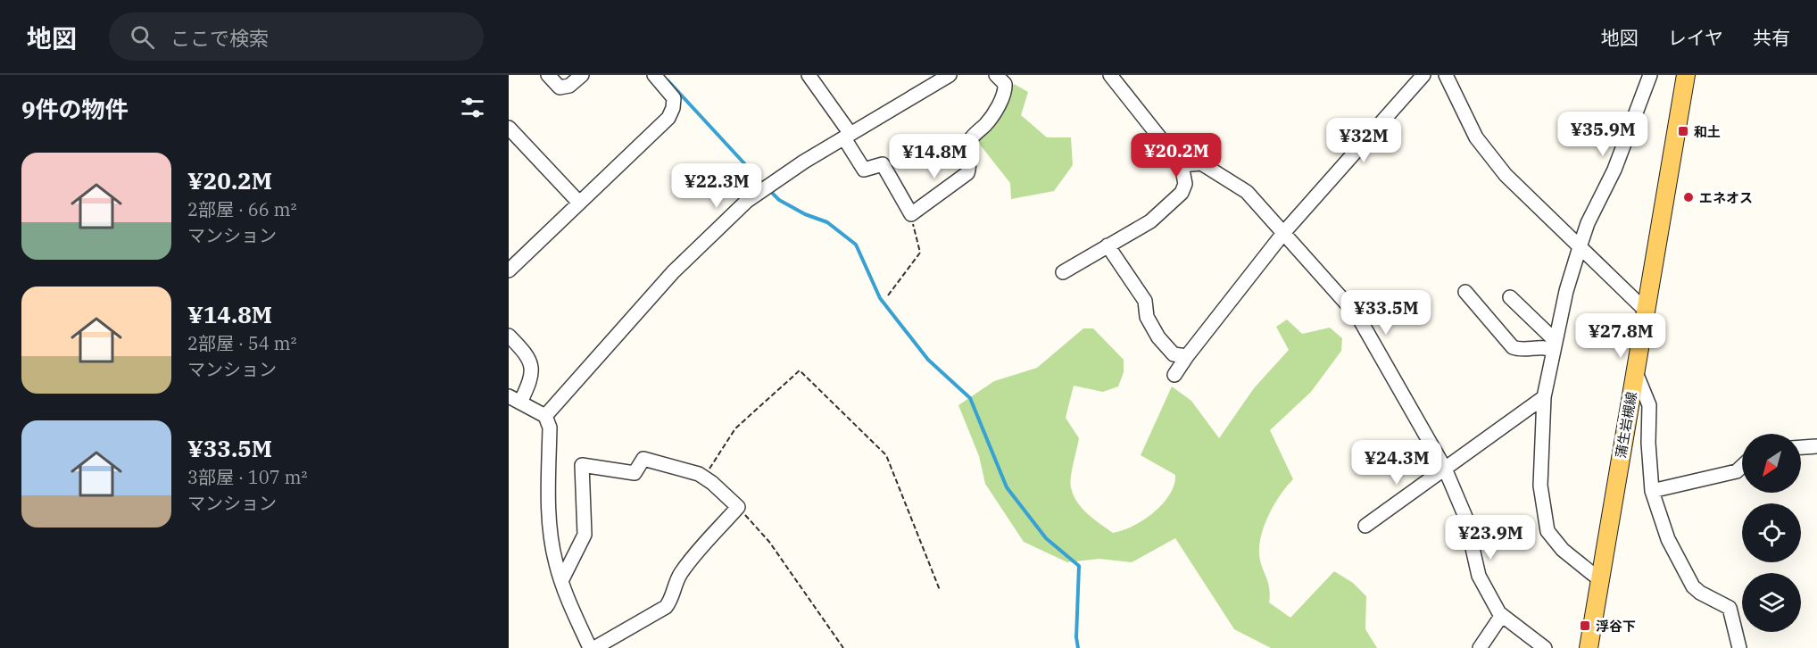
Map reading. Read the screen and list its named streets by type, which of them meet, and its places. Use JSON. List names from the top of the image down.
{
  "streets": {
    "main road": ["蒲生岩槻線"]
  },
  "places": {
    "transit": ["和土", "浮谷下"],
    "other": ["エネオス"]
  },
  "north": "bottom left",
  "page": {
    "header": "地図",
    "search": "ここで検索",
    "nav": ["地図", "レイヤ", "共有"],
    "heading": "9件の物件",
    "price": [
      "¥35.9M",
      "¥32M",
      "¥20.2M",
      "¥14.8M",
      "¥22.3M",
      "¥33.5M",
      "¥27.8M",
      "¥24.3M",
      "¥23.9M"
    ],
    "list": [
      {
        "name": "¥20.2M",
        "note": "2部屋 · 66 m² · マンション"
      },
      {
        "name": "¥14.8M",
        "note": "2部屋 · 54 m² · マンション"
      },
      {
        "name": "¥33.5M",
        "note": "3部屋 · 107 m² · マンション"
      }
    ]
  }
}
